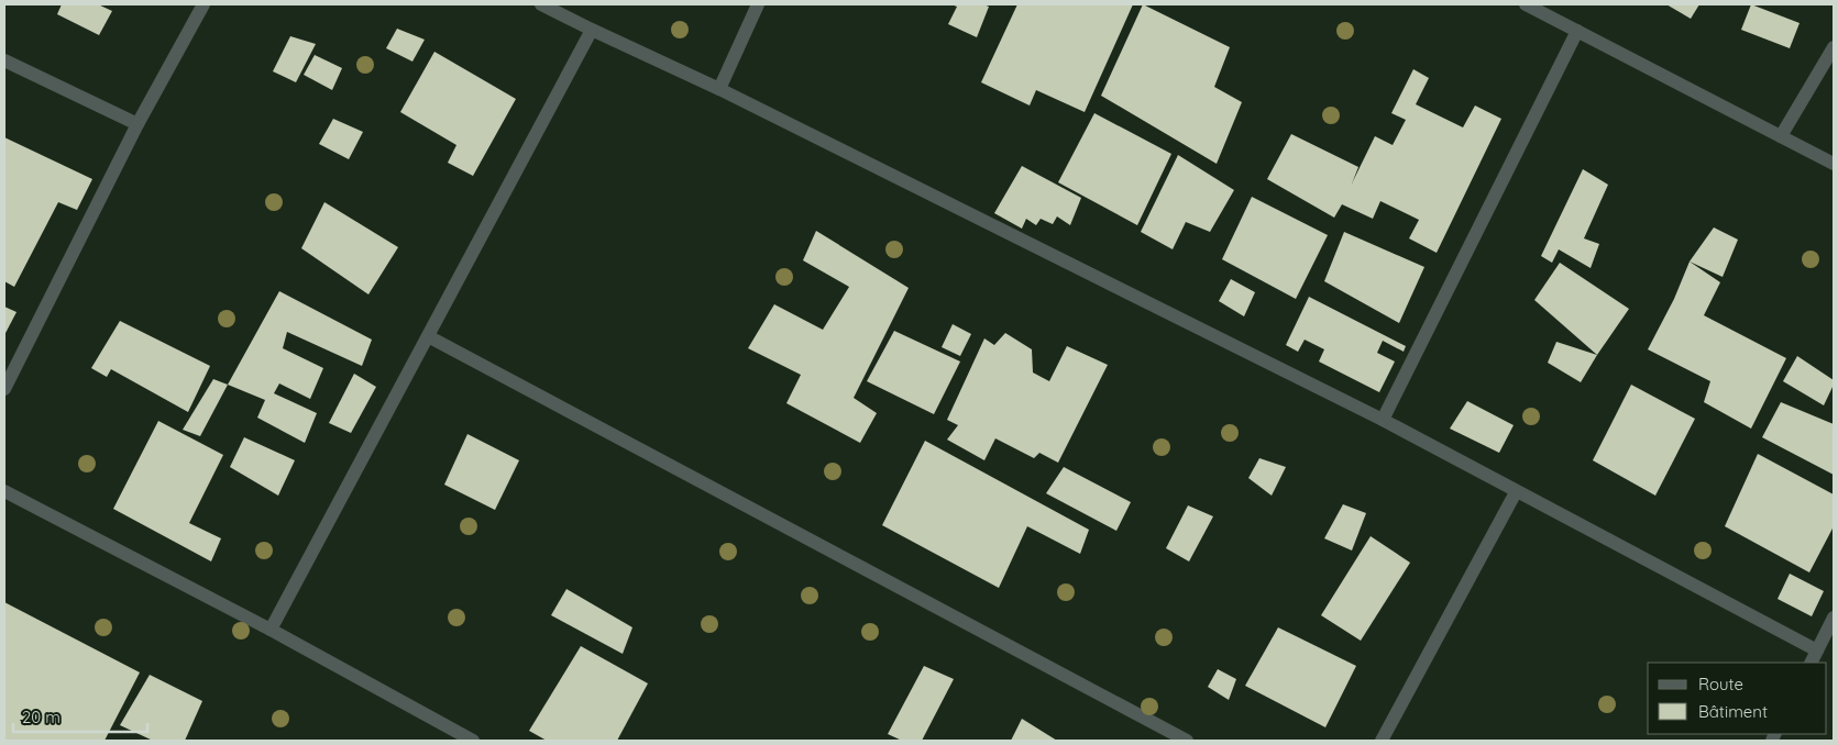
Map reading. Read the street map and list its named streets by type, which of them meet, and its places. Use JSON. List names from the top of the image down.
{
  "legend": ["Route", "Bâtiment"],
  "scale_bar": "20 m"
}
